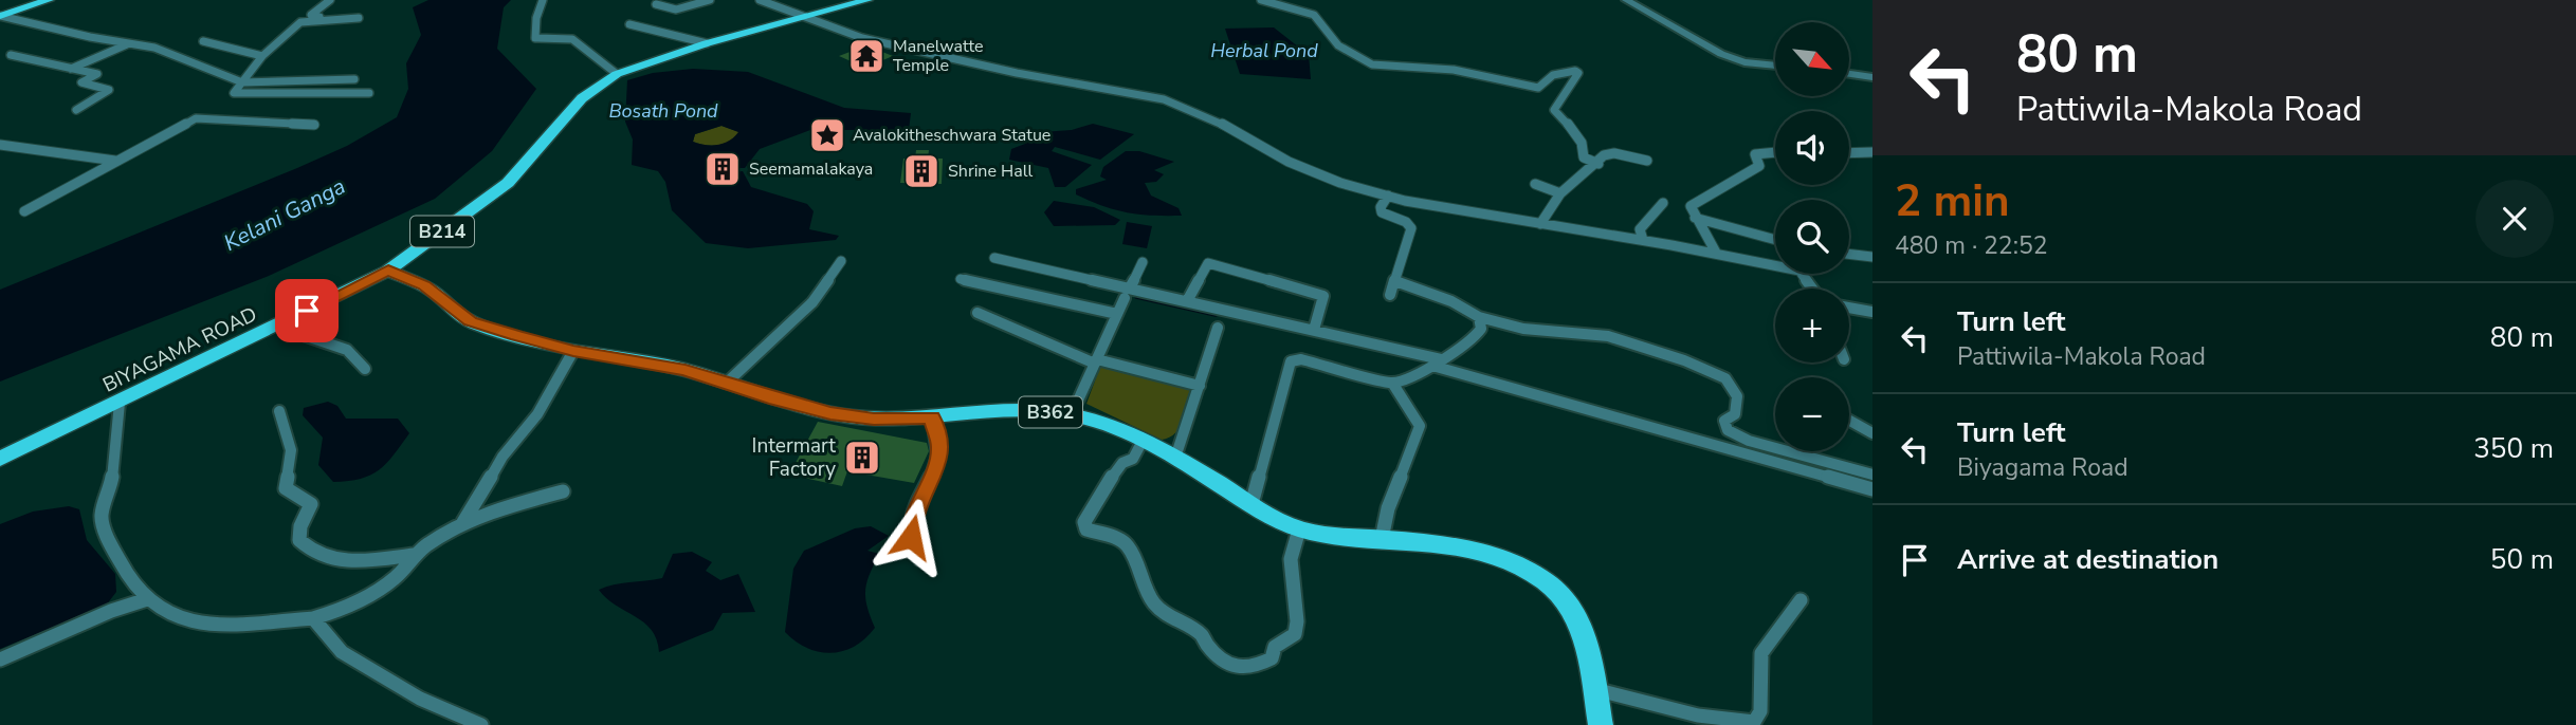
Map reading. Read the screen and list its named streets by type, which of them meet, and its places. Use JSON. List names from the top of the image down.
{
  "streets": {
    "main road": ["B214", "BIYAGAMA ROAD", "B362"]
  },
  "crossings": [
    ["BIYAGAMA ROAD", "B362"]
  ],
  "water": ["Herbal Pond", "Bosath Pond", "Kelani Ganga"],
  "places": {
    "temple": ["Manelwatte Temple"],
    "place": ["Avalokitheschwara Statue"],
    "building": ["Seemamalakaya", "Shrine Hall", "Intermart Factory"]
  },
  "north": "bottom right",
  "page": {
    "turn": ["80 m", "Pattiwila-Makola Road"],
    "map_buttons": ["+", "−"],
    "heading": ["2 min", "480 m · 22:52"],
    "list": [
      {
        "name": "Turn left",
        "note": "Pattiwila-Makola Road",
        "value": "80 m"
      },
      {
        "name": "Turn left",
        "note": "Biyagama Road",
        "value": "350 m"
      },
      {
        "name": "Arrive at destination",
        "value": "50 m"
      }
    ]
  }
}
